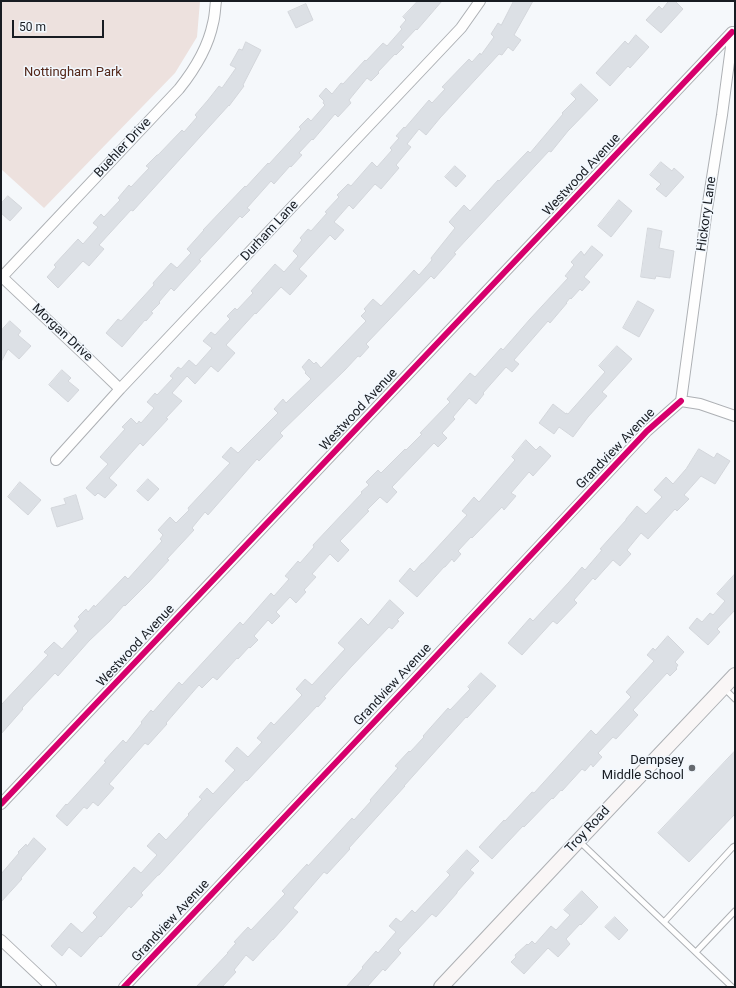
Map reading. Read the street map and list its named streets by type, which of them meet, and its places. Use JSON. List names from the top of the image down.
{
  "streets": {
    "street": [
      "Buehler Drive",
      "Westwood Avenue",
      "Hickory Lane",
      "Durham Lane",
      "Morgan Drive",
      "Grandview Avenue",
      "Troy Road"
    ]
  },
  "crossings": [
    ["Buehler Drive", "Morgan Drive"],
    ["Westwood Avenue", "Hickory Lane"],
    ["Hickory Lane", "Grandview Avenue"],
    ["Durham Lane", "Morgan Drive"]
  ],
  "parks": ["Nottingham Park"],
  "places": ["Dempsey Middle School"],
  "scale_bar": "50 m"
}
